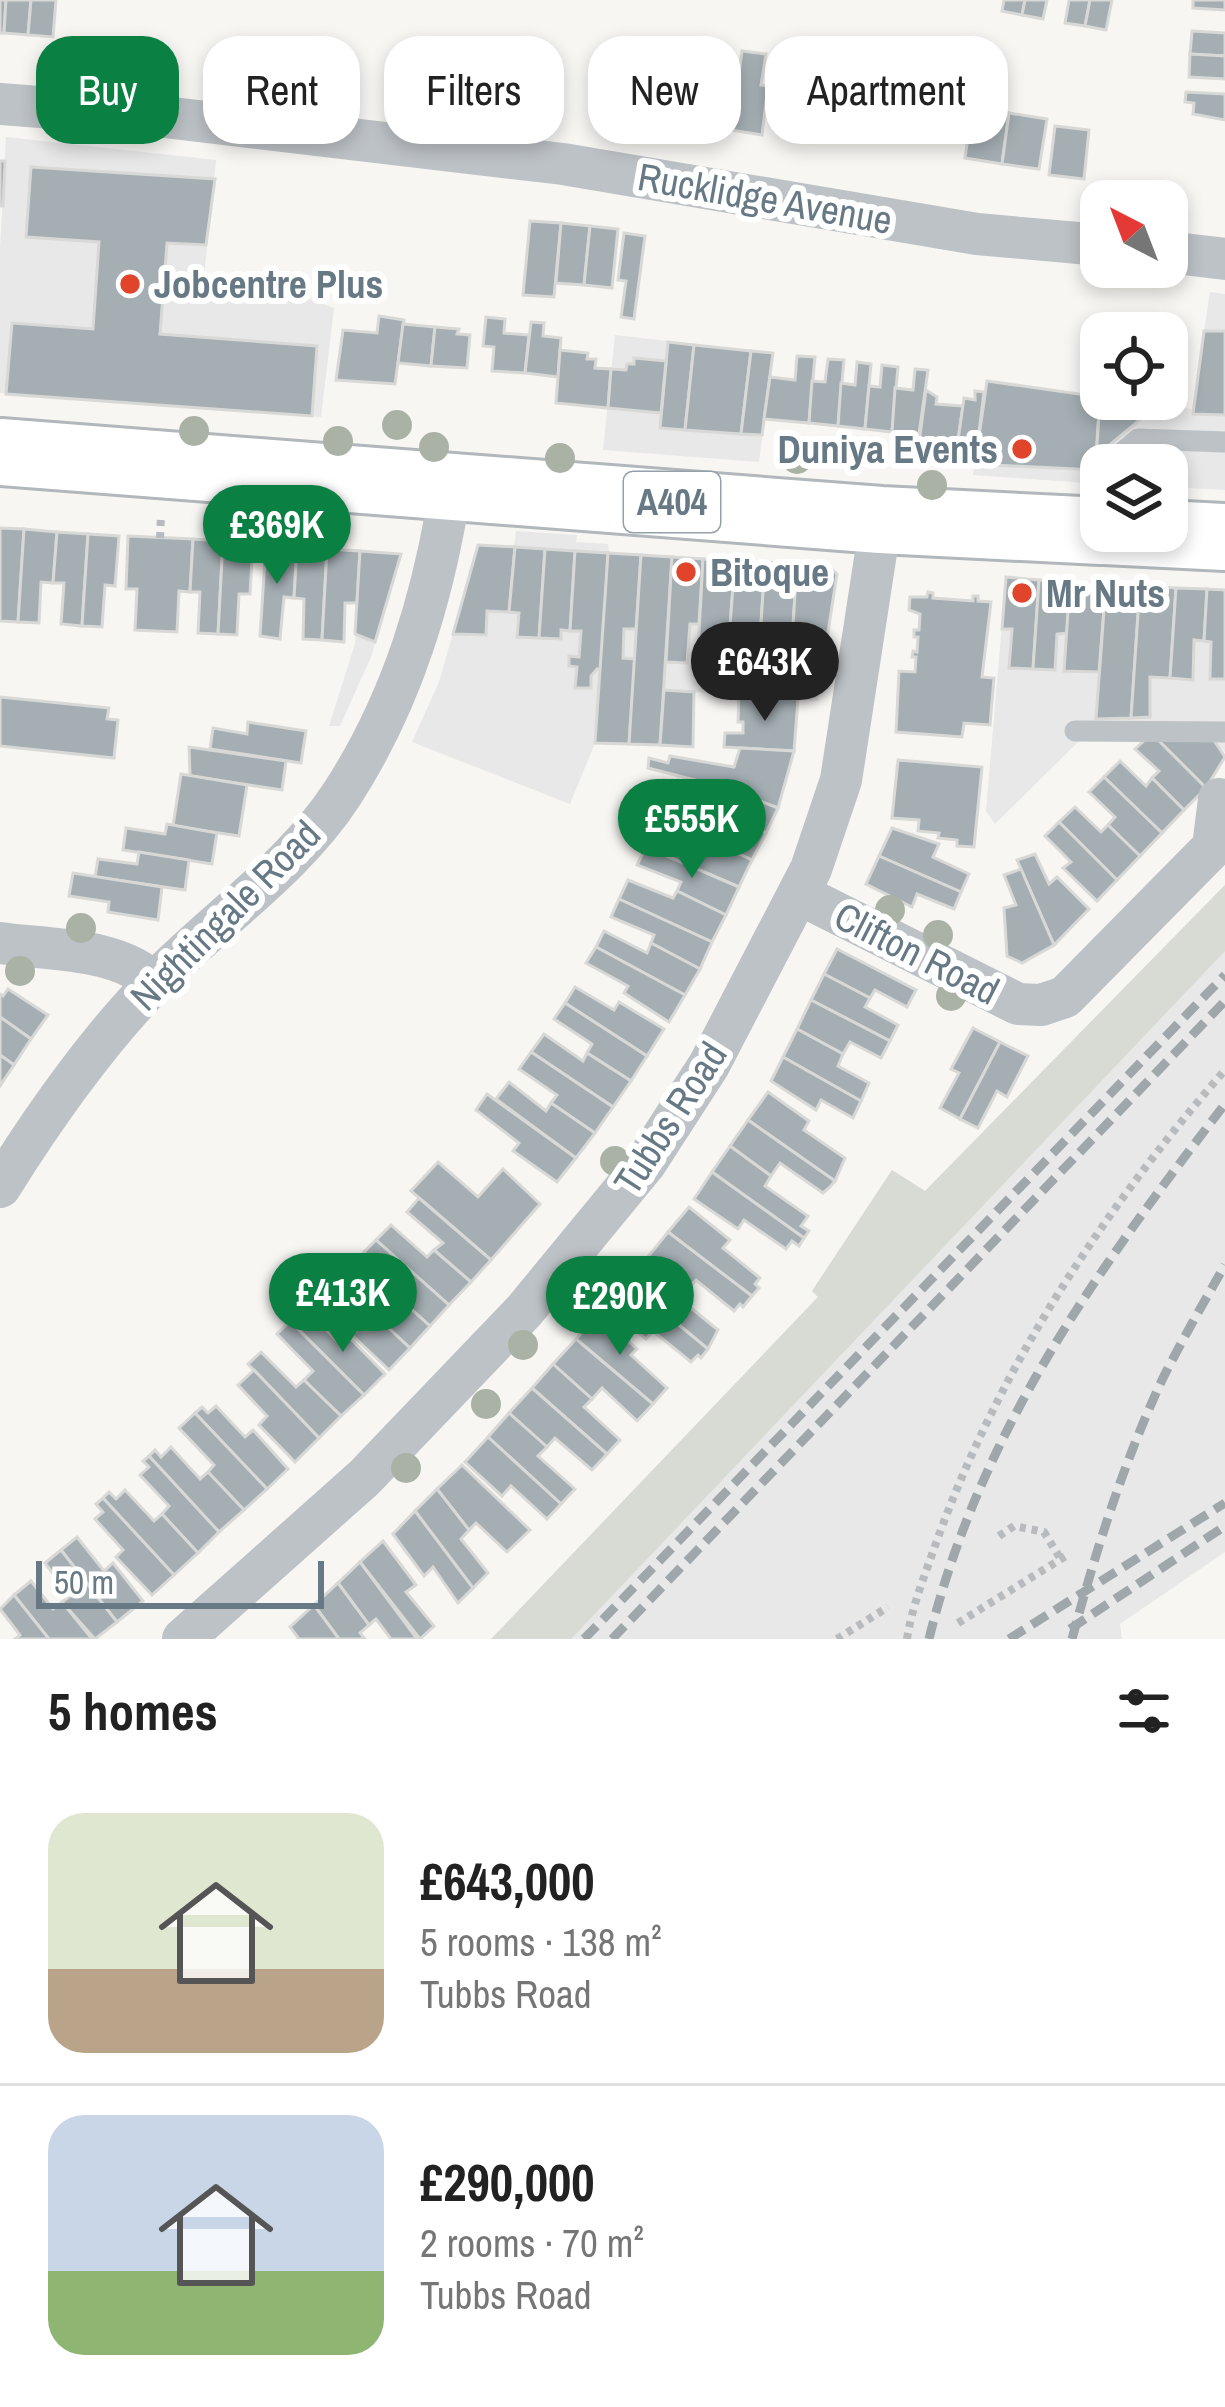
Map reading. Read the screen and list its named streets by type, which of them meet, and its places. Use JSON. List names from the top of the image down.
{
  "streets": {
    "main road": ["A404"],
    "street": [
      "Rucklidge Avenue",
      "Nightingale Road",
      "Clifton Road",
      "Tubbs Road"
    ]
  },
  "crossings": [
    ["A404", "Nightingale Road"],
    ["A404", "Tubbs Road"],
    ["Clifton Road", "Tubbs Road"]
  ],
  "places": [
    "Jobcentre Plus",
    "Duniya Events",
    "Bitoque",
    "Mr Nuts"
  ],
  "scale_bar": "50 m",
  "north": "top left",
  "page": {
    "chip": [
      "Buy",
      "Rent",
      "Filters",
      "New",
      "Apartment"
    ],
    "price": [
      "£369K",
      "£643K",
      "£555K",
      "£413K",
      "£290K"
    ],
    "scale": "50 m",
    "heading": "5 homes",
    "list": [
      {
        "name": "£643,000",
        "note": "5 rooms · 138 m² · Tubbs Road"
      },
      {
        "name": "£290,000",
        "note": "2 rooms · 70 m² · Tubbs Road"
      }
    ]
  }
}
